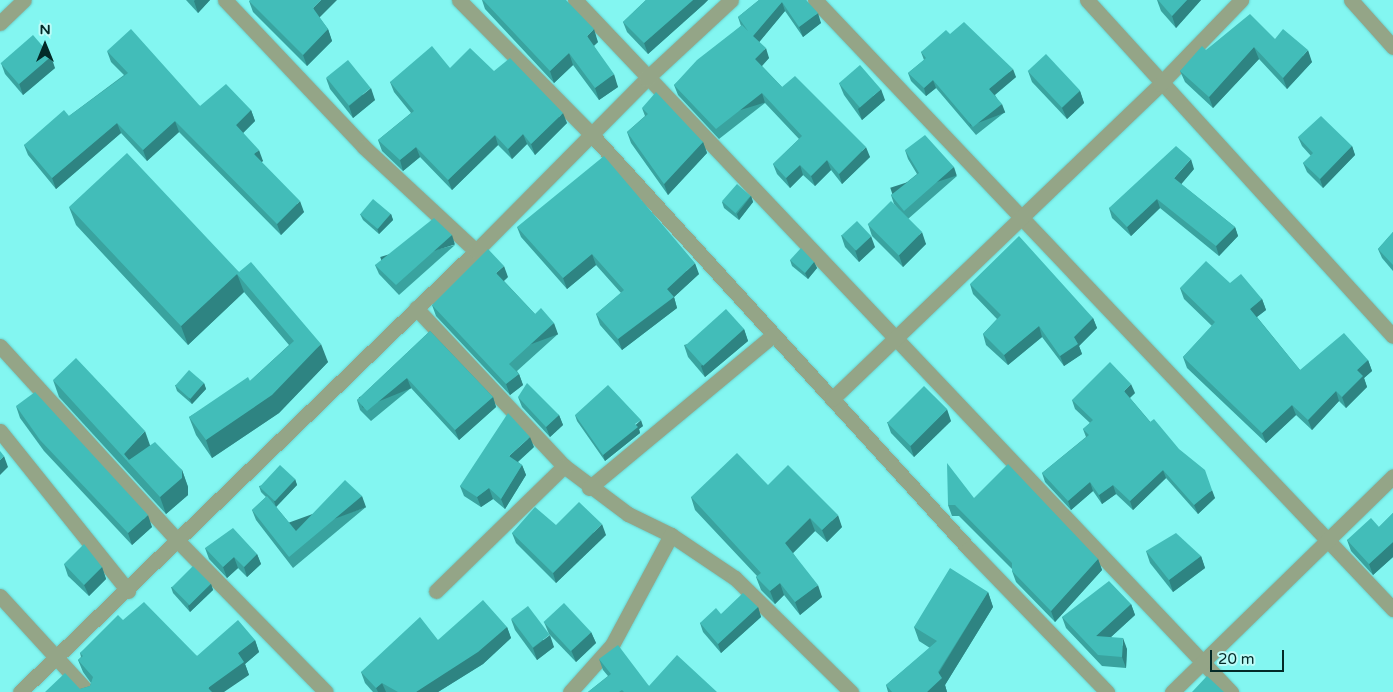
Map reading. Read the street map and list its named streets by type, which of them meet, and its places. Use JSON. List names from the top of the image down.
{
  "scale_bar": "20 m",
  "north": "top"
}
